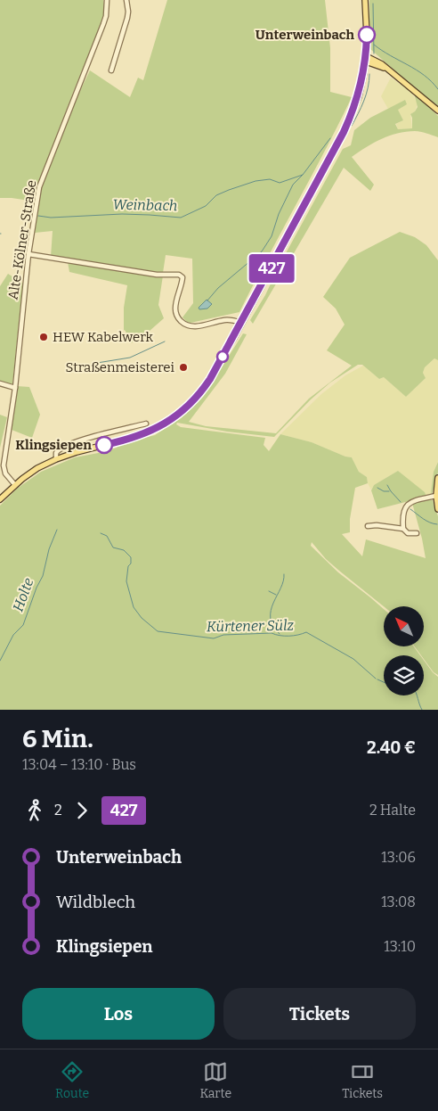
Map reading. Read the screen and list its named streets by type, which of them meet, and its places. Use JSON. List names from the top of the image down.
{
  "streets": {
    "street": ["Alte-Kölner-Straße"]
  },
  "water": ["Weinbach", "Holte", "Kürtener Sülz"],
  "places": [
    "Unterweinbach",
    "HEW Kabelwerk",
    "Straßenmeisterei",
    "Klingsiepen"
  ],
  "lines": ["bus line 427"],
  "north": "top left",
  "page": {
    "on_map": "427",
    "heading": ["6 Min.", "13:04 – 13:10 · Bus", "2.40 €"],
    "legs": ["2", "427", "2 Halte"],
    "list": [
      {
        "name": "Unterweinbach",
        "value": "13:06"
      },
      {
        "name": "Wildblech",
        "value": "13:08"
      },
      {
        "name": "Klingsiepen",
        "value": "13:10"
      }
    ],
    "buttons": ["Los", "Tickets"],
    "tabs": ["Route", "Karte", "Tickets"]
  }
}
